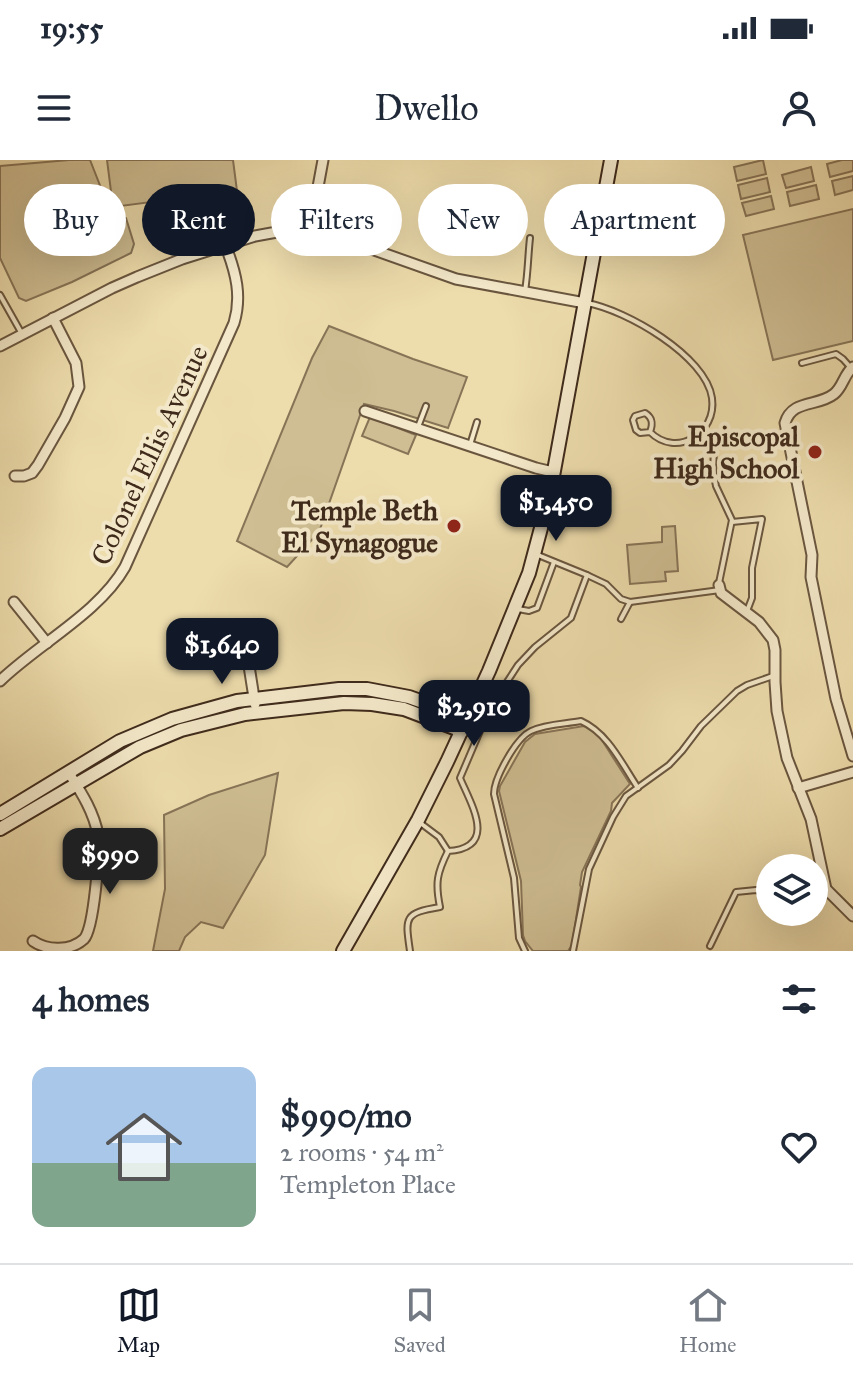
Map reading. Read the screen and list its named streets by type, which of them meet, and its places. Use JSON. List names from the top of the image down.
{
  "streets": {
    "street": ["Colonel Ellis Avenue"]
  },
  "places": ["Episcopal High School", "Temple Beth El Synagogue"],
  "page": {
    "status": "19:55",
    "header": "Dwello",
    "chip": [
      "Buy",
      "Rent",
      "Filters",
      "New",
      "Apartment"
    ],
    "price": [
      "$1,450",
      "$1,640",
      "$2,910",
      "$990"
    ],
    "heading": "4 homes",
    "list": [
      {
        "name": "$990/mo",
        "note": "2 rooms · 54 m² · Templeton Place"
      }
    ],
    "tabs": ["Map", "Saved", "Home"]
  }
}
